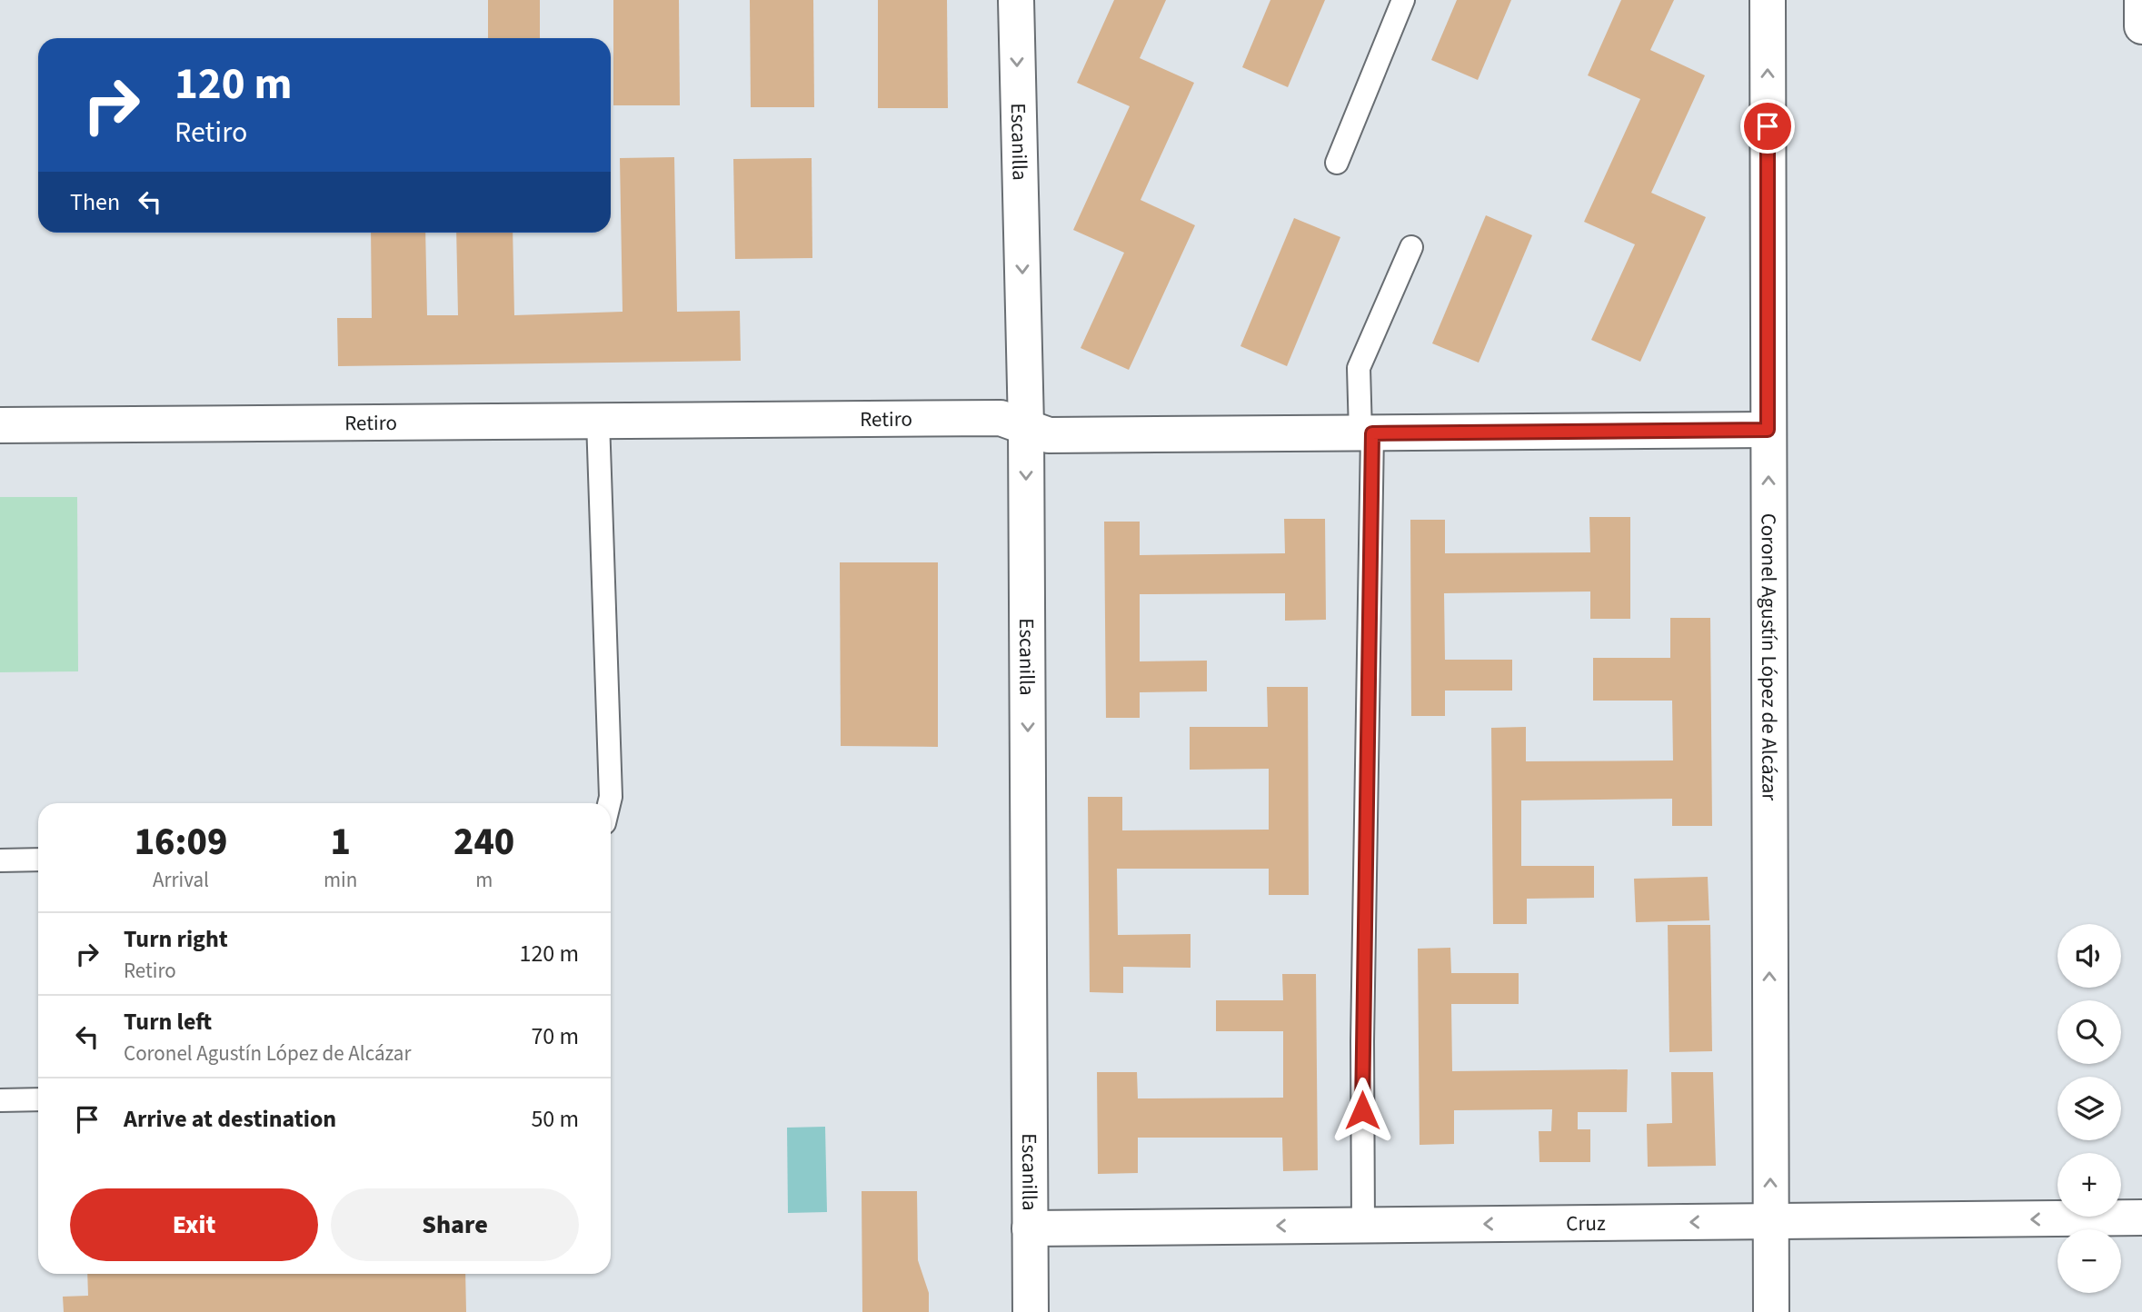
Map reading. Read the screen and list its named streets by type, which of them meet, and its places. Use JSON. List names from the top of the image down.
{
  "streets": {
    "street": [
      "Escanilla",
      "Retiro",
      "Coronel Agustín López de Alcázar",
      "Cruz"
    ]
  },
  "crossings": [
    ["Escanilla", "Retiro"],
    ["Escanilla", "Cruz"],
    ["Retiro", "Coronel Agustín López de Alcázar"],
    ["Coronel Agustín López de Alcázar", "Cruz"]
  ],
  "one_way": ["Escanilla", "Coronel Agustín López de Alcázar", "Cruz"],
  "page": {
    "turn": ["120 m", "Retiro"],
    "then": "Then",
    "eta": [
      "16:09",
      "Arrival",
      "1",
      "min",
      "240",
      "m"
    ],
    "list": [
      {
        "name": "Turn right",
        "note": "Retiro",
        "value": "120 m"
      },
      {
        "name": "Turn left",
        "note": "Coronel Agustín López de Alcázar",
        "value": "70 m"
      },
      {
        "name": "Arrive at destination",
        "value": "50 m"
      }
    ],
    "map_buttons": ["+", "−"],
    "buttons": ["Exit", "Share"]
  }
}
